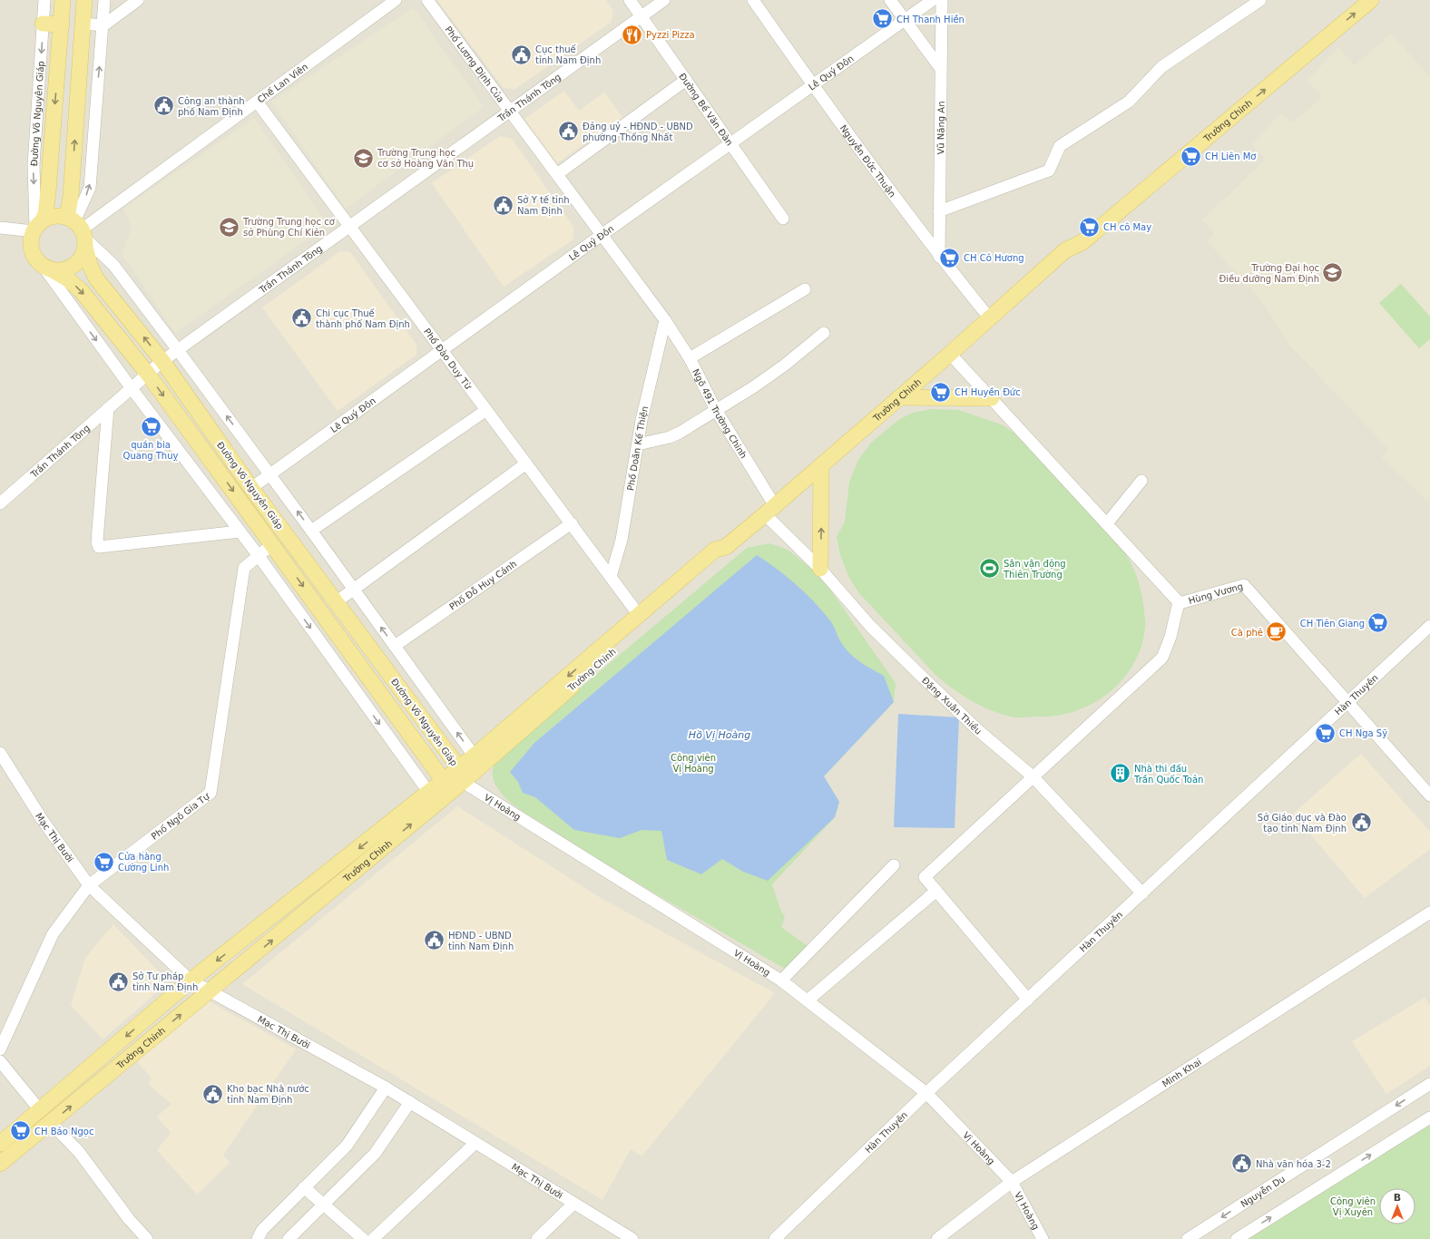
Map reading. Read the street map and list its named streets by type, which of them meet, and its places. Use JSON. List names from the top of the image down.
{
  "streets": {
    "main road": ["Đường Võ Nguyên Giáp", "Trường Chinh"],
    "street": [
      "Phố Lương Định Của",
      "Lê Quý Đôn",
      "Chế Lan Viên",
      "Trần Thánh Tông",
      "Đường Bế Văn Đàn",
      "Vũ Năng An",
      "Nguyễn Đức Thuận",
      "Phố Đào Duy Từ",
      "Ngõ 491 Trường Chinh",
      "Phố Doãn Kế Thiện",
      "Phố Đỗ Huy Cảnh",
      "Hùng Vương",
      "Hàn Thuyên",
      "Đặng Xuân Thiều",
      "Vị Hoàng",
      "Phố Ngô Gia Tự",
      "Mạc Thị Bưởi",
      "Minh Khai",
      "Nguyễn Du",
      "VỊ Hoàng"
    ]
  },
  "crossings": [
    ["Phố Lương Định Của", "Lê Quý Đôn"],
    ["Phố Lương Định Của", "Trần Thánh Tông"],
    ["Phố Lương Định Của", "Ngõ 491 Trường Chinh"],
    ["Phố Lương Định Của", "Phố Doãn Kế Thiện"],
    ["Lê Quý Đôn", "Đường Bế Văn Đàn"],
    ["Lê Quý Đôn", "Đường Võ Nguyên Giáp"],
    ["Lê Quý Đôn", "Nguyễn Đức Thuận"],
    ["Lê Quý Đôn", "Phố Đào Duy Từ"],
    ["Chế Lan Viên", "Đường Võ Nguyên Giáp"],
    ["Chế Lan Viên", "Phố Đào Duy Từ"],
    ["Trần Thánh Tông", "Đường Bế Văn Đàn"],
    ["Trần Thánh Tông", "Đường Võ Nguyên Giáp"],
    ["Trần Thánh Tông", "Phố Đào Duy Từ"],
    ["Đường Võ Nguyên Giáp", "Trường Chinh"],
    ["Đường Võ Nguyên Giáp", "Vị Hoàng"],
    ["Đường Võ Nguyên Giáp", "Phố Ngô Gia Tự"],
    ["Trường Chinh", "Nguyễn Đức Thuận"],
    ["Trường Chinh", "Phố Đào Duy Từ"],
    ["Trường Chinh", "Ngõ 491 Trường Chinh"],
    ["Trường Chinh", "Hùng Vương"],
    ["Trường Chinh", "Đặng Xuân Thiều"],
    ["Trường Chinh", "Vị Hoàng"],
    ["Trường Chinh", "Mạc Thị Bưởi"],
    ["Vũ Năng An", "Nguyễn Đức Thuận"],
    ["Phố Đào Duy Từ", "Phố Doãn Kế Thiện"],
    ["Phố Đào Duy Từ", "Phố Đỗ Huy Cảnh"],
    ["Ngõ 491 Trường Chinh", "Phố Doãn Kế Thiện"],
    ["Ngõ 491 Trường Chinh", "Đặng Xuân Thiều"],
    ["Hùng Vương", "Hàn Thuyên"],
    ["Hàn Thuyên", "Đặng Xuân Thiều"],
    ["Hàn Thuyên", "Vị Hoàng"],
    ["Vị Hoàng", "Minh Khai"],
    ["Vị Hoàng", "VỊ Hoàng"],
    ["Phố Ngô Gia Tự", "Mạc Thị Bưởi"],
    ["Minh Khai", "VỊ Hoàng"]
  ],
  "water": ["Hồ Vị Hoàng"],
  "parks": ["Công viên Vị Hoàng", "Công viên Vị Xuyên"],
  "places": {
    "supermarket": [
      "CH Thanh Hiền",
      "CH Liên Mơ",
      "CH cô May",
      "CH Cô Hương",
      "CH Huyền Đức",
      "quán bia Quang Thuỵ",
      "CH Tiên Giang",
      "CH Nga Sỹ",
      "Cửa hàng Cường Linh",
      "CH Bảo Ngọc"
    ],
    "restaurant": ["Pyzzi Pizza"],
    "public building": [
      "Cục thuế tỉnh Nam Định",
      "Công an thành phố Nam Định",
      "Đảng uỷ - HĐND - UBND phường Thống Nhất",
      "Sở Y tế tỉnh Nam Định",
      "Chi cục Thuế thành phố Nam Định",
      "Sở Giáo dục và Đào tạo tỉnh Nam Định",
      "HĐND - UBND tỉnh Nam Định",
      "Sở Tư pháp tỉnh Nam Định",
      "Kho bạc Nhà nước tỉnh Nam Định",
      "Nhà văn hóa 3-2"
    ],
    "school or university": ["Trường Trung học cơ sở Hoàng Văn Thụ", "Trường Trung học cơ sở Phùng Chí Kiên", "Trường Đại học Điều dưỡng Nam Định"],
    "sports": ["Sân vận động Thiên Trường"],
    "cafe": ["Cà phê"],
    "building": ["Nhà thi đấu Trần Quốc Toản"]
  },
  "north": "top"
}
